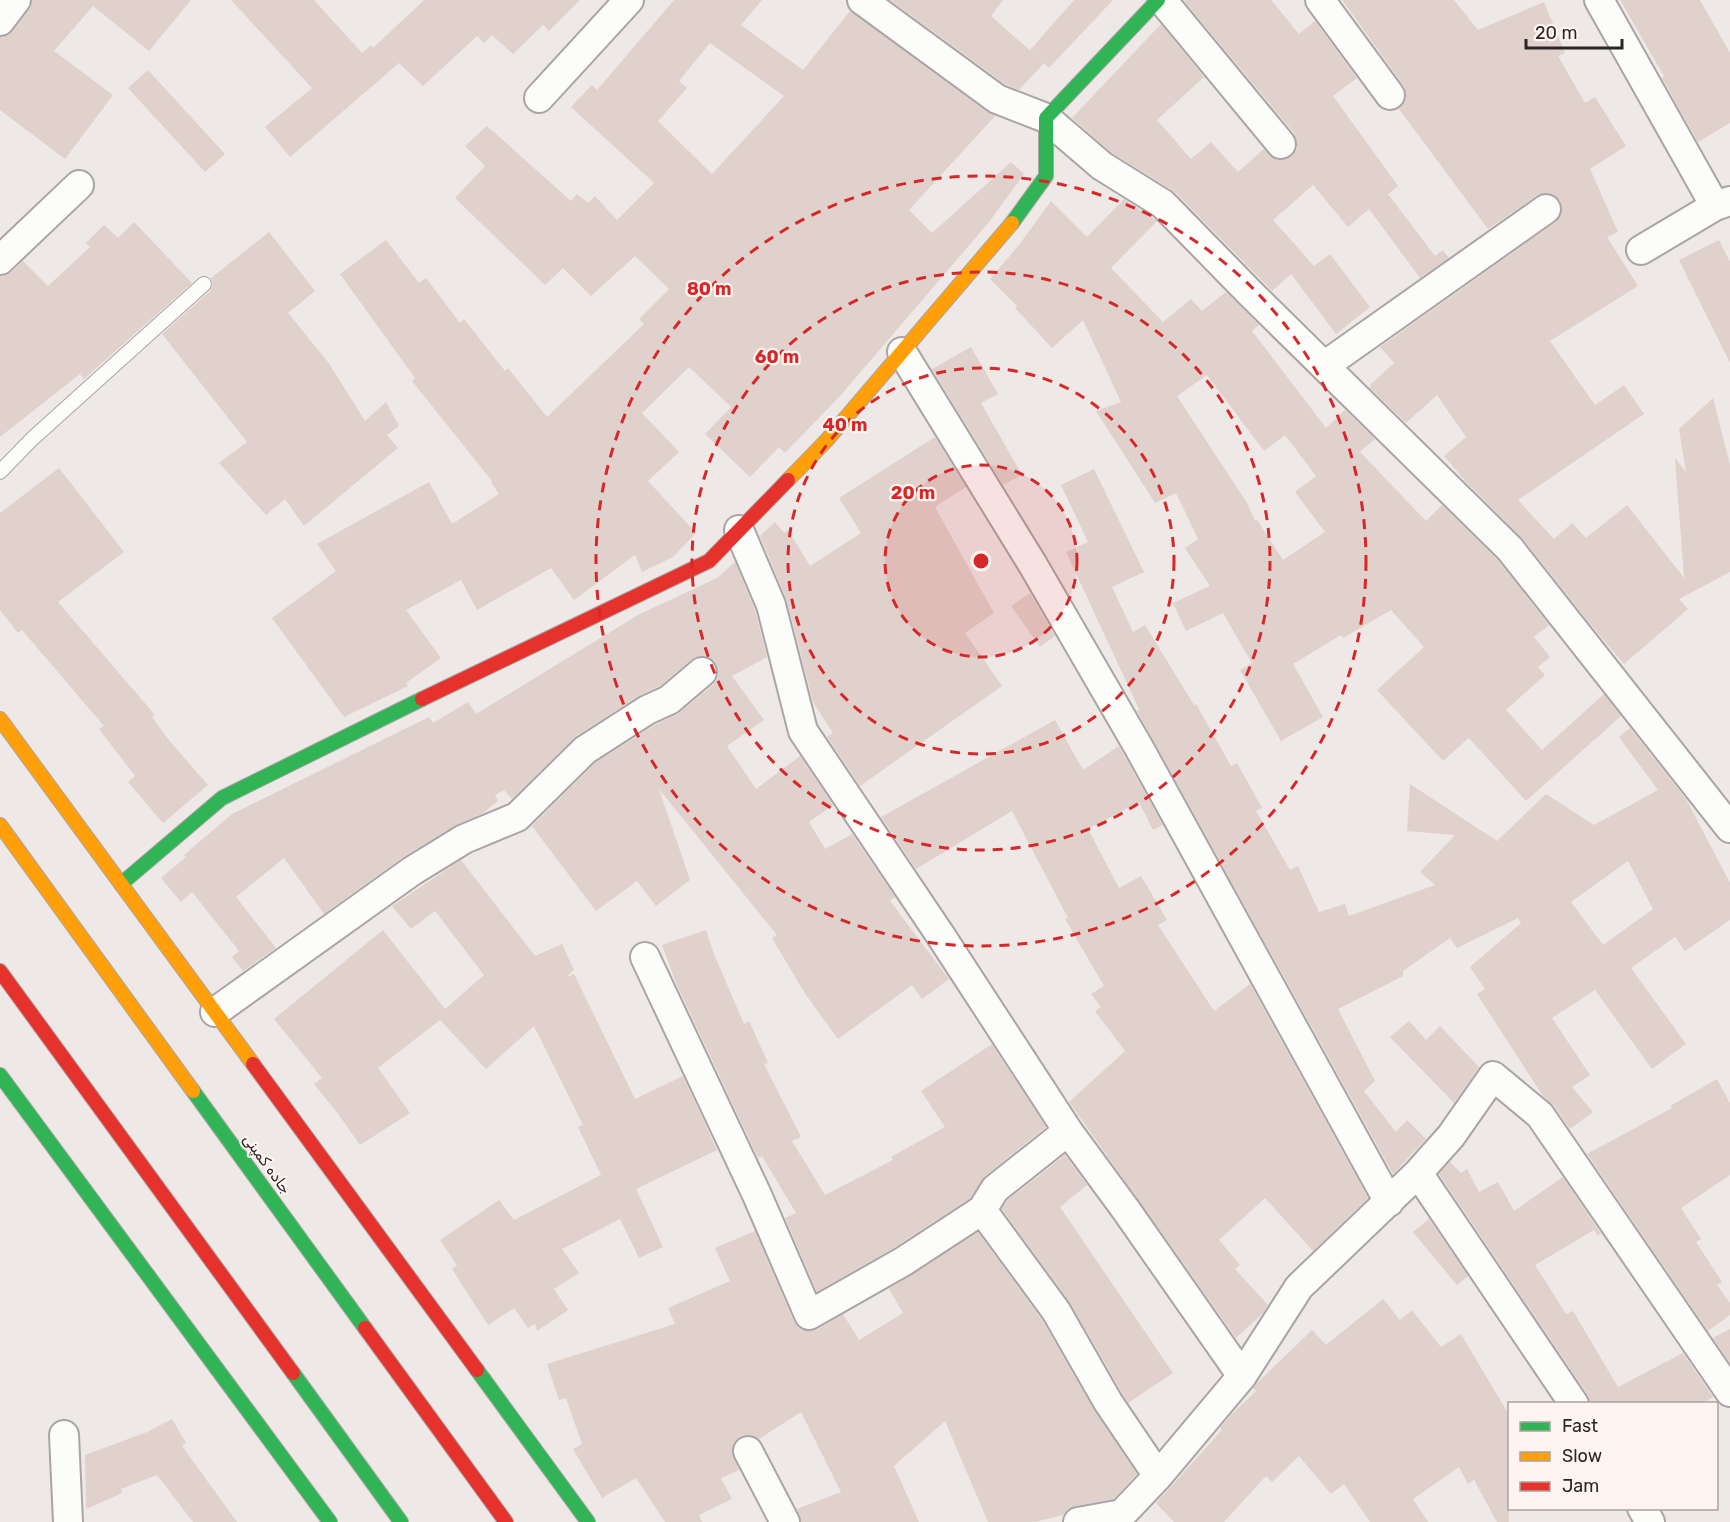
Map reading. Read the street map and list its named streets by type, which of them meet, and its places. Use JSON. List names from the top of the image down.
{
  "streets": {
    "main road": ["جاده کمپنی"]
  },
  "legend": ["Fast", "Slow", "Jam"],
  "scale_bar": "20 m",
  "rings": [
    "80 m",
    "60 m",
    "40 m",
    "20 m"
  ]
}
